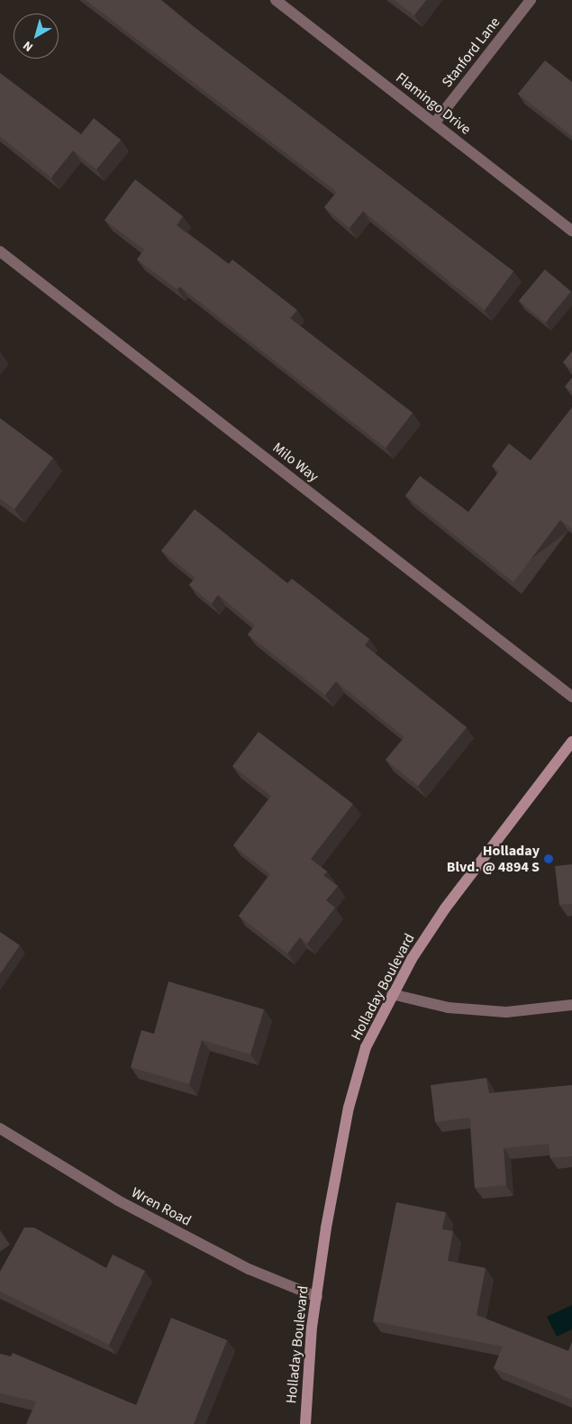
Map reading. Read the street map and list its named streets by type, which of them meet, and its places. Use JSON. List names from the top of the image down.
{
  "streets": {
    "main road": ["Holladay Boulevard"],
    "street": [
      "Stanford Lane",
      "Flamingo Drive",
      "Milo Way",
      "Wren Road"
    ]
  },
  "crossings": [
    ["Stanford Lane", "Flamingo Drive"],
    ["Holladay Boulevard", "Wren Road"]
  ],
  "places": ["Holladay Blvd. @ 4894 S"],
  "north": "bottom left"
}
